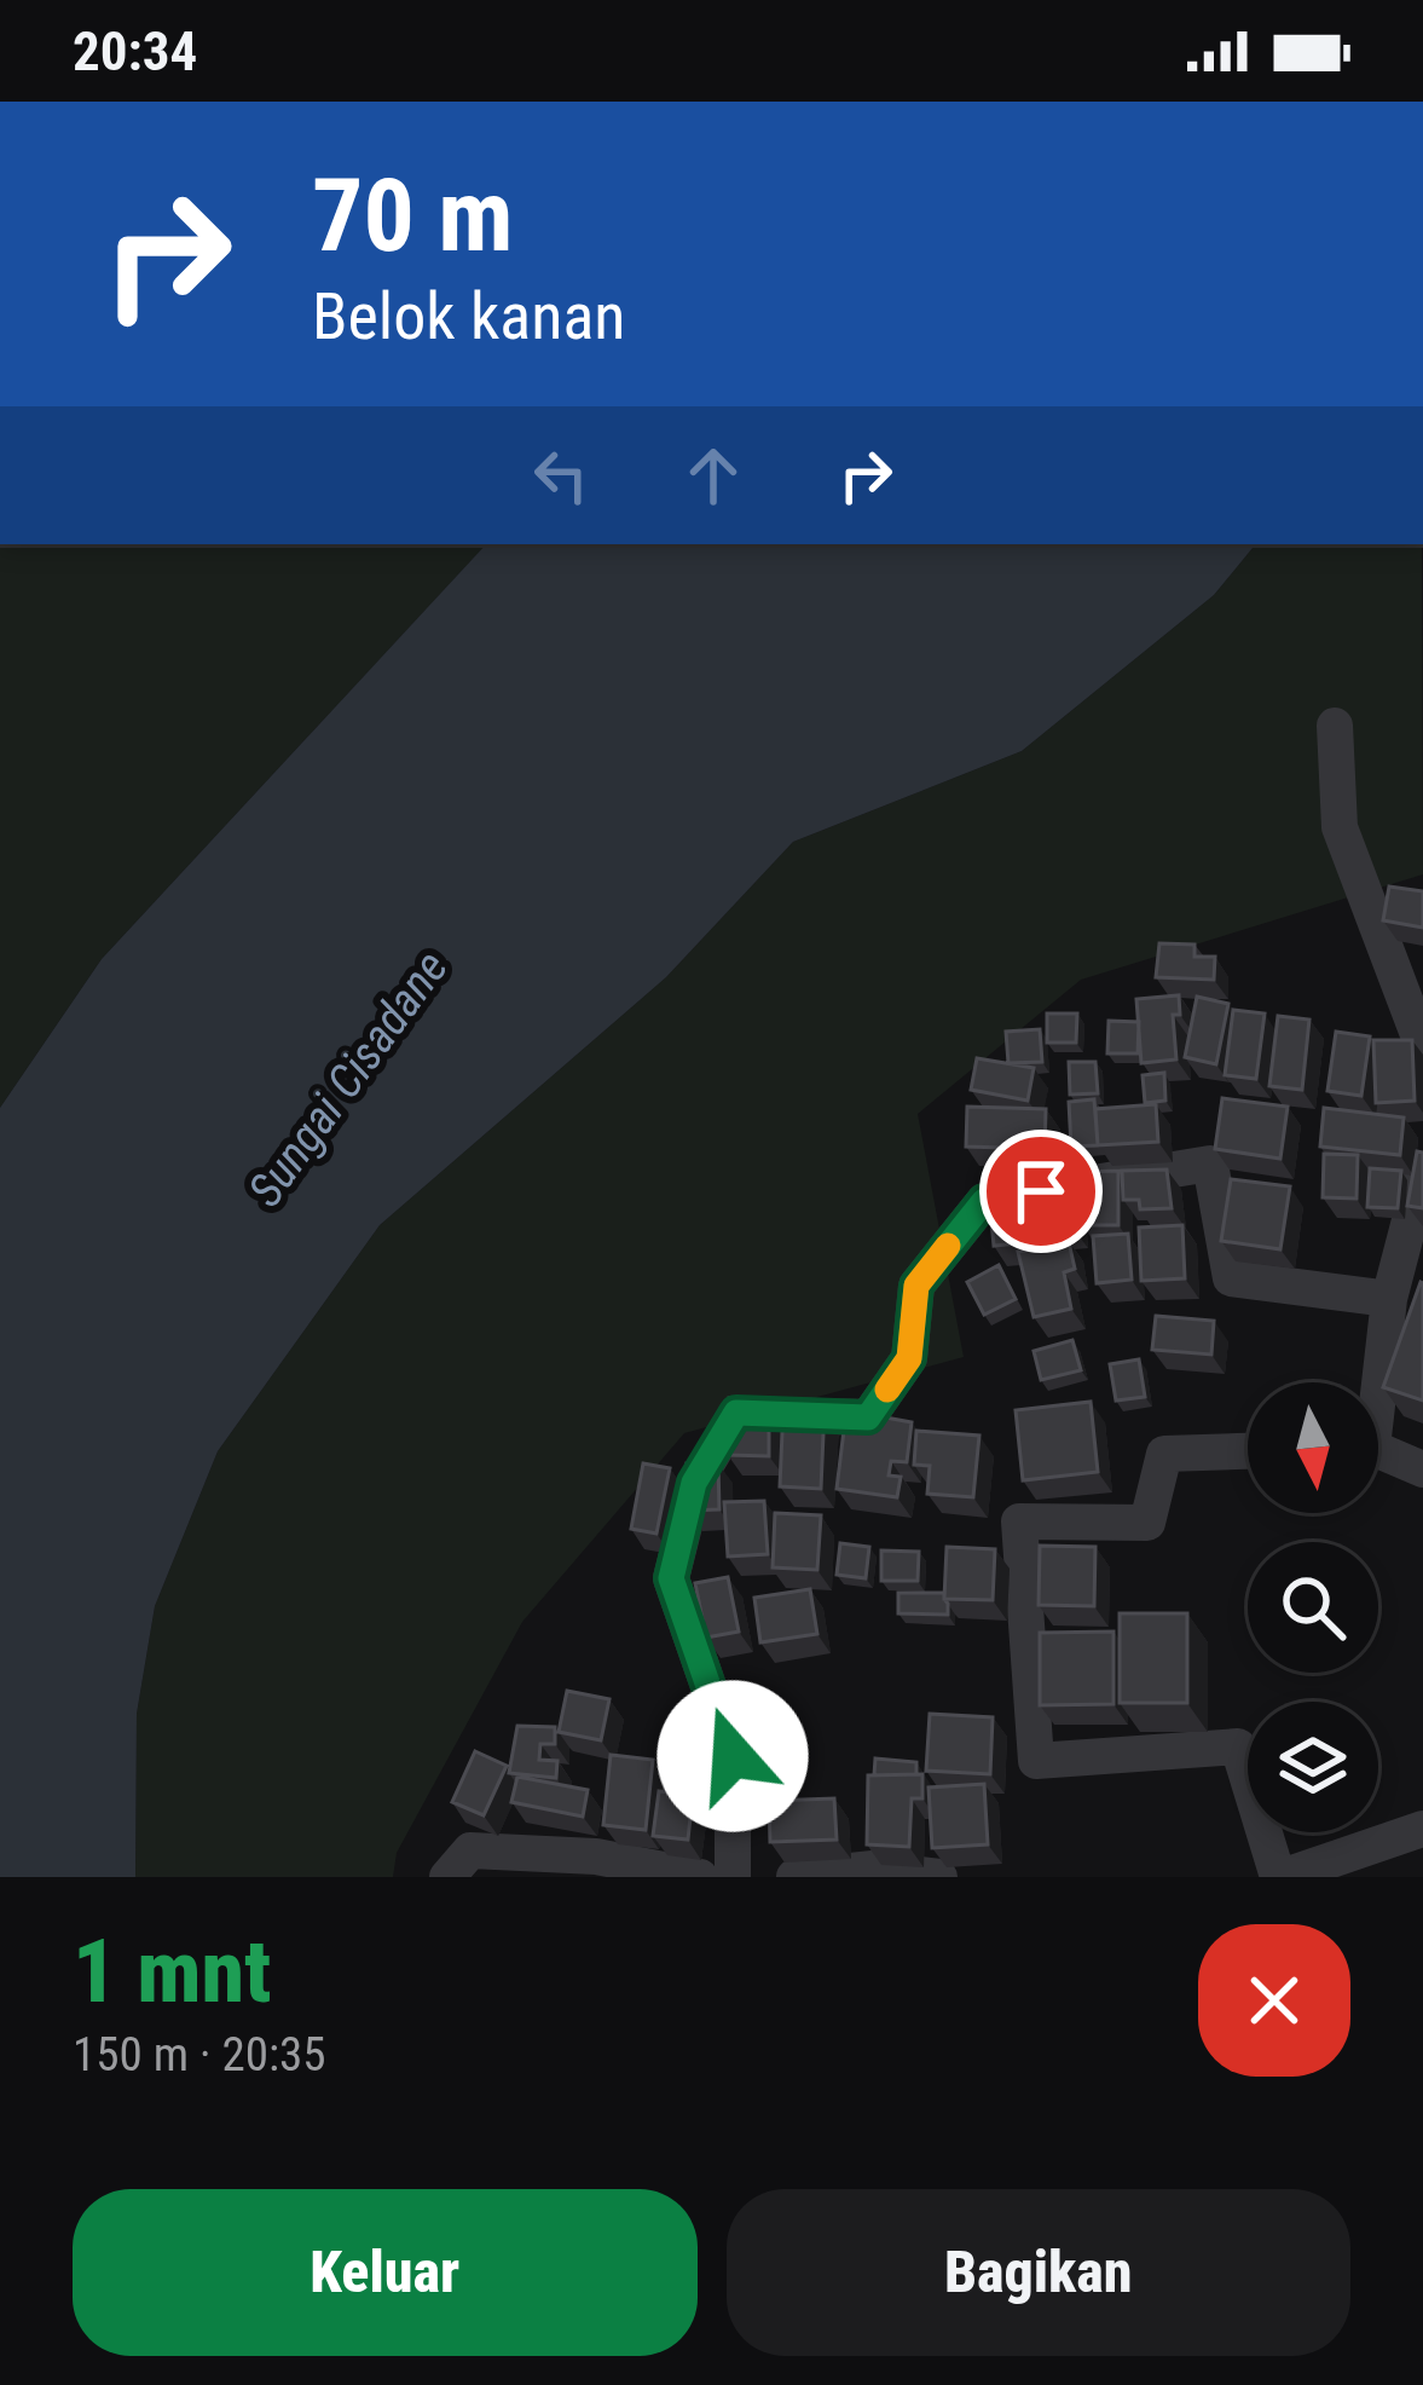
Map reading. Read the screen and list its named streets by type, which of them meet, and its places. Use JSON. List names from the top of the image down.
{
  "water": ["Sungai Cisadane"],
  "north": "bottom",
  "page": {
    "status": "20:34",
    "turn": ["70 m", "Belok kanan"],
    "heading": ["1 mnt", "150 m · 20:35"],
    "buttons": ["Keluar", "Bagikan"]
  }
}
